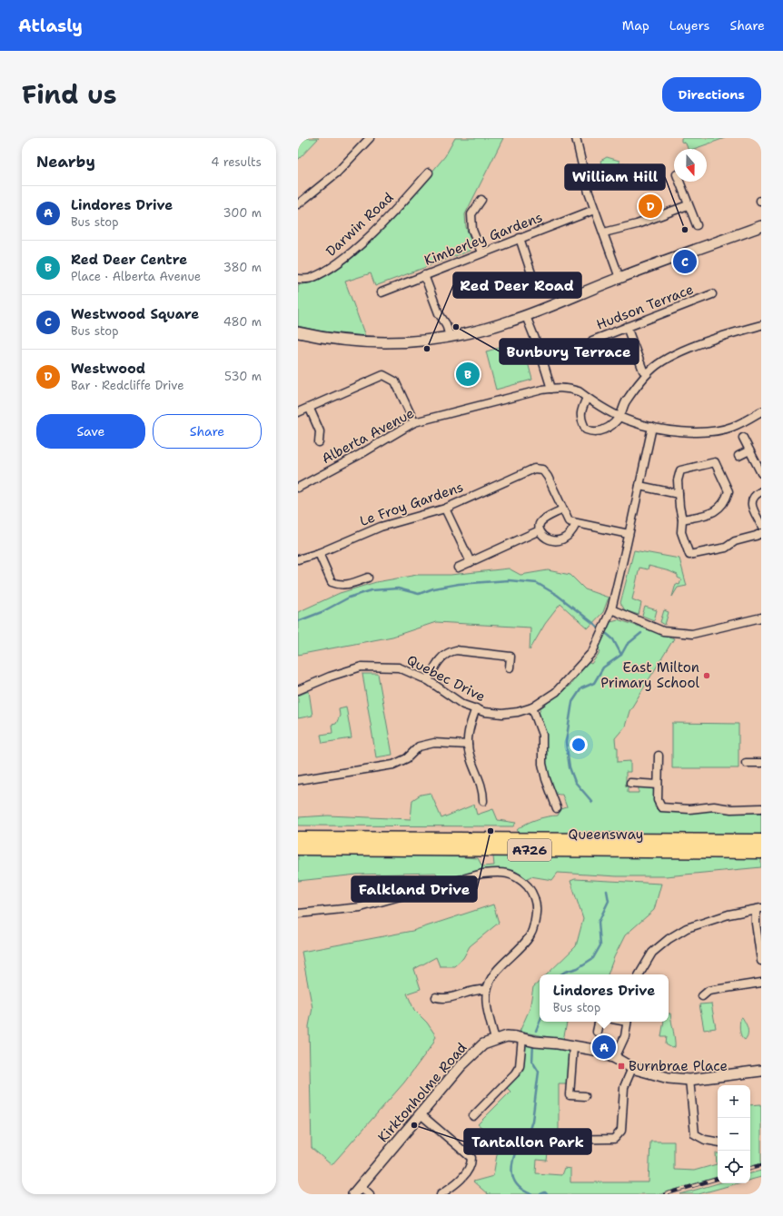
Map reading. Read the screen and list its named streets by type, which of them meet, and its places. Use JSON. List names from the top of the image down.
{
  "streets": {
    "highway": ["Queensway", "A726"],
    "street": [
      "Darwin Road",
      "Kimberley Gardens",
      "Hudson Terrace",
      "Alberta Avenue",
      "Le Froy Gardens",
      "Quebec Drive",
      "Kirktonholme Road"
    ]
  },
  "crossings": [
    ["Alberta Avenue", "Quebec Drive"]
  ],
  "places": {
    "other": [
      "William Hill",
      "Bunbury Terrace",
      "Red Deer Road",
      "East Milton Primary School",
      "Falkland Drive",
      "Tantallon Park"
    ],
    "transit": ["Burnbrae Place"]
  },
  "north": "bottom",
  "page": {
    "header": "Atlasly",
    "nav": ["Map", "Layers", "Share"],
    "title": "Find us",
    "buttons": [
      "Directions",
      ["Save", "Share"]
    ],
    "heading": ["Nearby", "4 results"],
    "list": [
      {
        "mark": "A",
        "name": "Lindores Drive",
        "note": "Bus stop",
        "value": "300 m"
      },
      {
        "mark": "B",
        "name": "Red Deer Centre",
        "note": "Place · Alberta Avenue",
        "value": "380 m"
      },
      {
        "mark": "C",
        "name": "Westwood Square",
        "note": "Bus stop",
        "value": "480 m"
      },
      {
        "mark": "D",
        "name": "Westwood",
        "note": "Bar · Redcliffe Drive",
        "value": "530 m"
      }
    ],
    "pins": [
      "D",
      "C",
      "B",
      "A"
    ],
    "popup": ["Lindores Drive", "Bus stop"],
    "map_buttons": ["+", "−"]
  }
}
